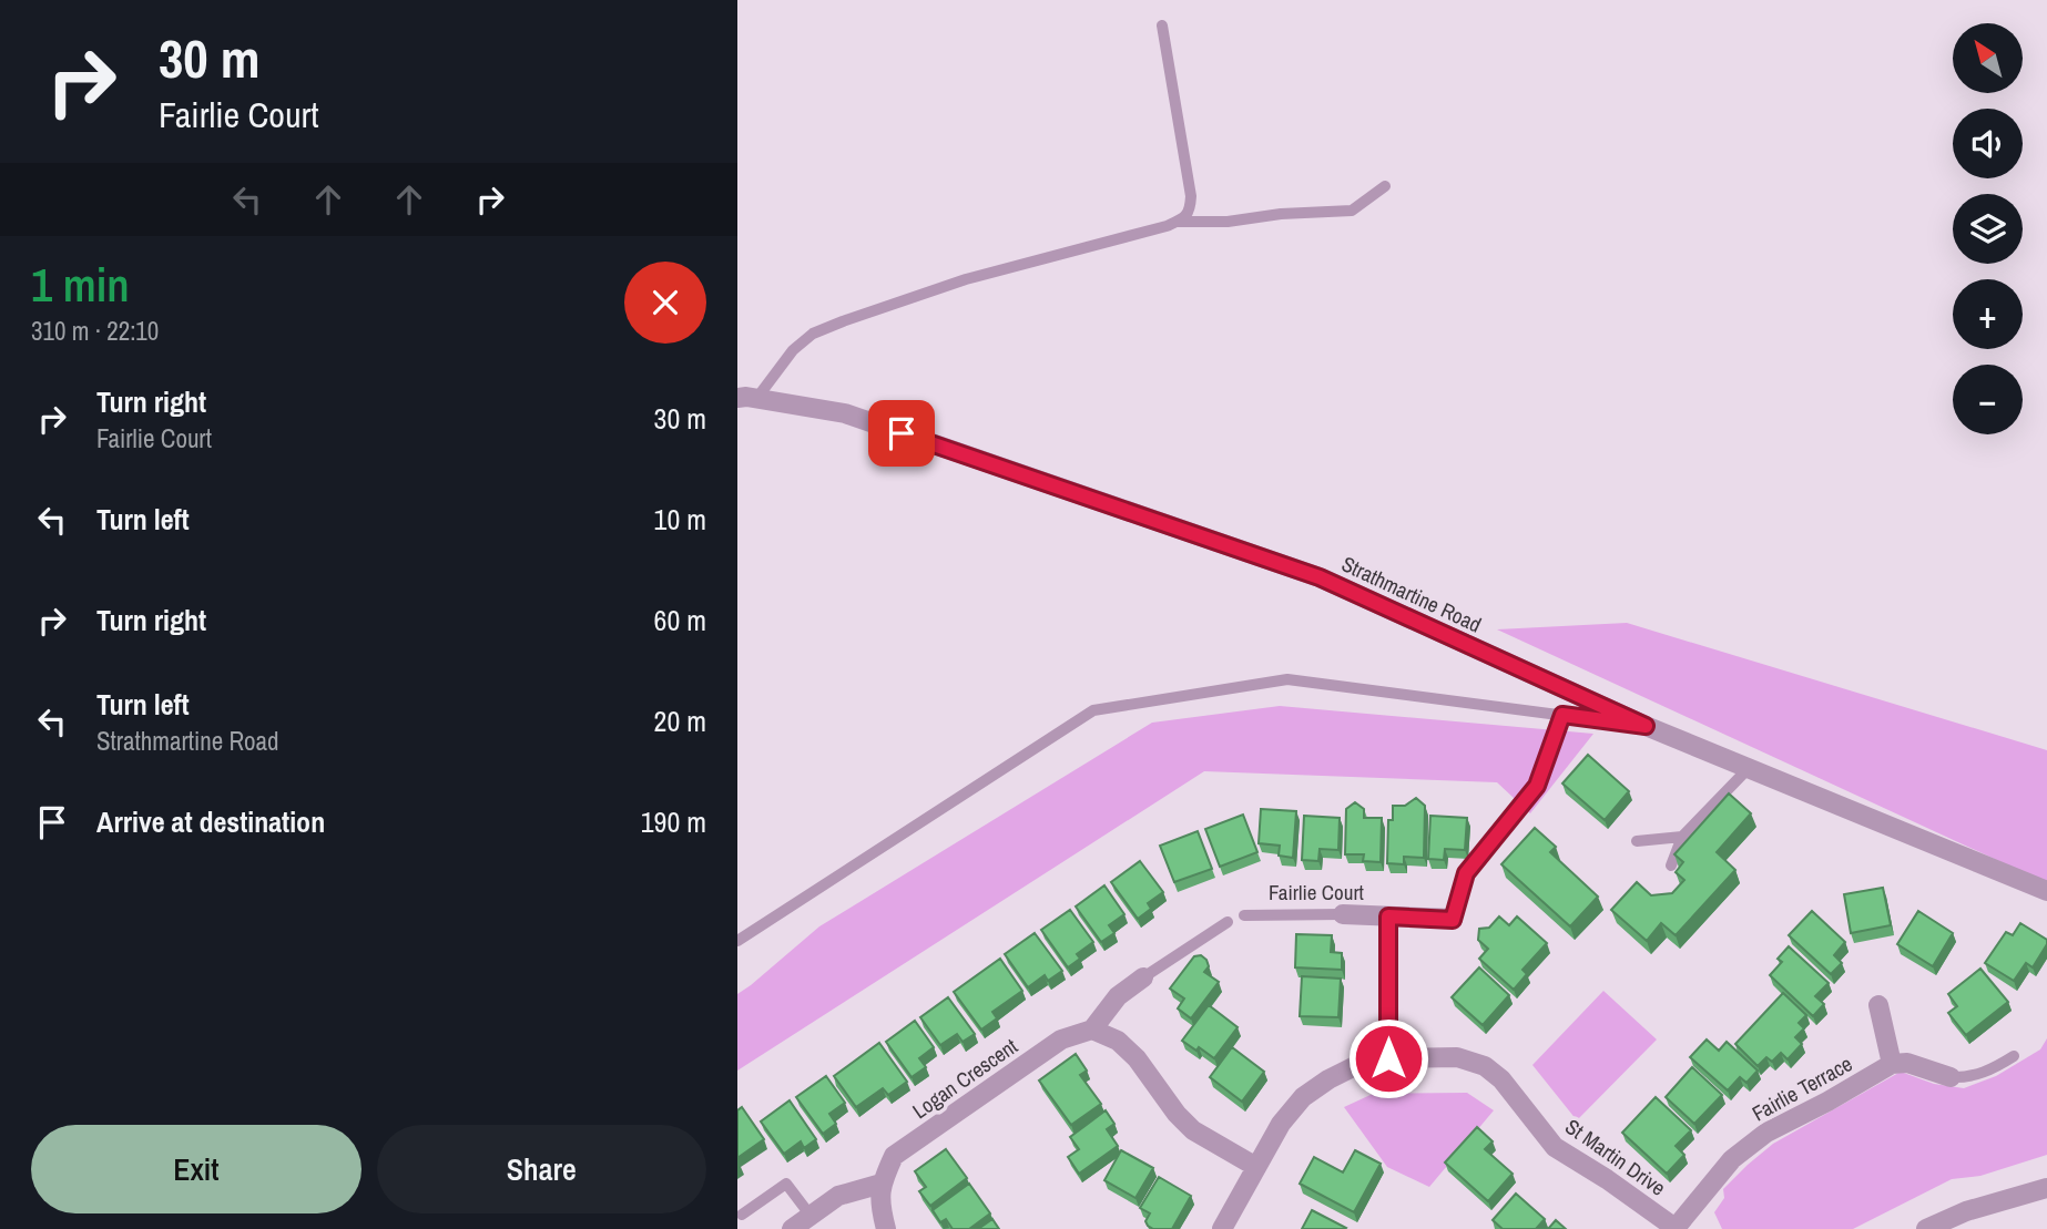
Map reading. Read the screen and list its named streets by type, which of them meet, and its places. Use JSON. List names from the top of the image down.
{
  "streets": {
    "street": [
      "Strathmartine Road",
      "Fairlie Court",
      "Logan Crescent",
      "Fairlie Terrace",
      "St Martin Drive"
    ]
  },
  "crossings": [
    ["Fairlie Court", "St Martin Drive"],
    ["Fairlie Terrace", "St Martin Drive"]
  ],
  "north": "top left",
  "page": {
    "turn": ["30 m", "Fairlie Court"],
    "map_buttons": ["+", "−"],
    "heading": ["1 min", "310 m · 22:10"],
    "list": [
      {
        "name": "Turn right",
        "note": "Fairlie Court",
        "value": "30 m"
      },
      {
        "name": "Turn left",
        "value": "10 m"
      },
      {
        "name": "Turn right",
        "value": "60 m"
      },
      {
        "name": "Turn left",
        "note": "Strathmartine Road",
        "value": "20 m"
      },
      {
        "name": "Arrive at destination",
        "value": "190 m"
      }
    ],
    "buttons": ["Exit", "Share"]
  }
}
